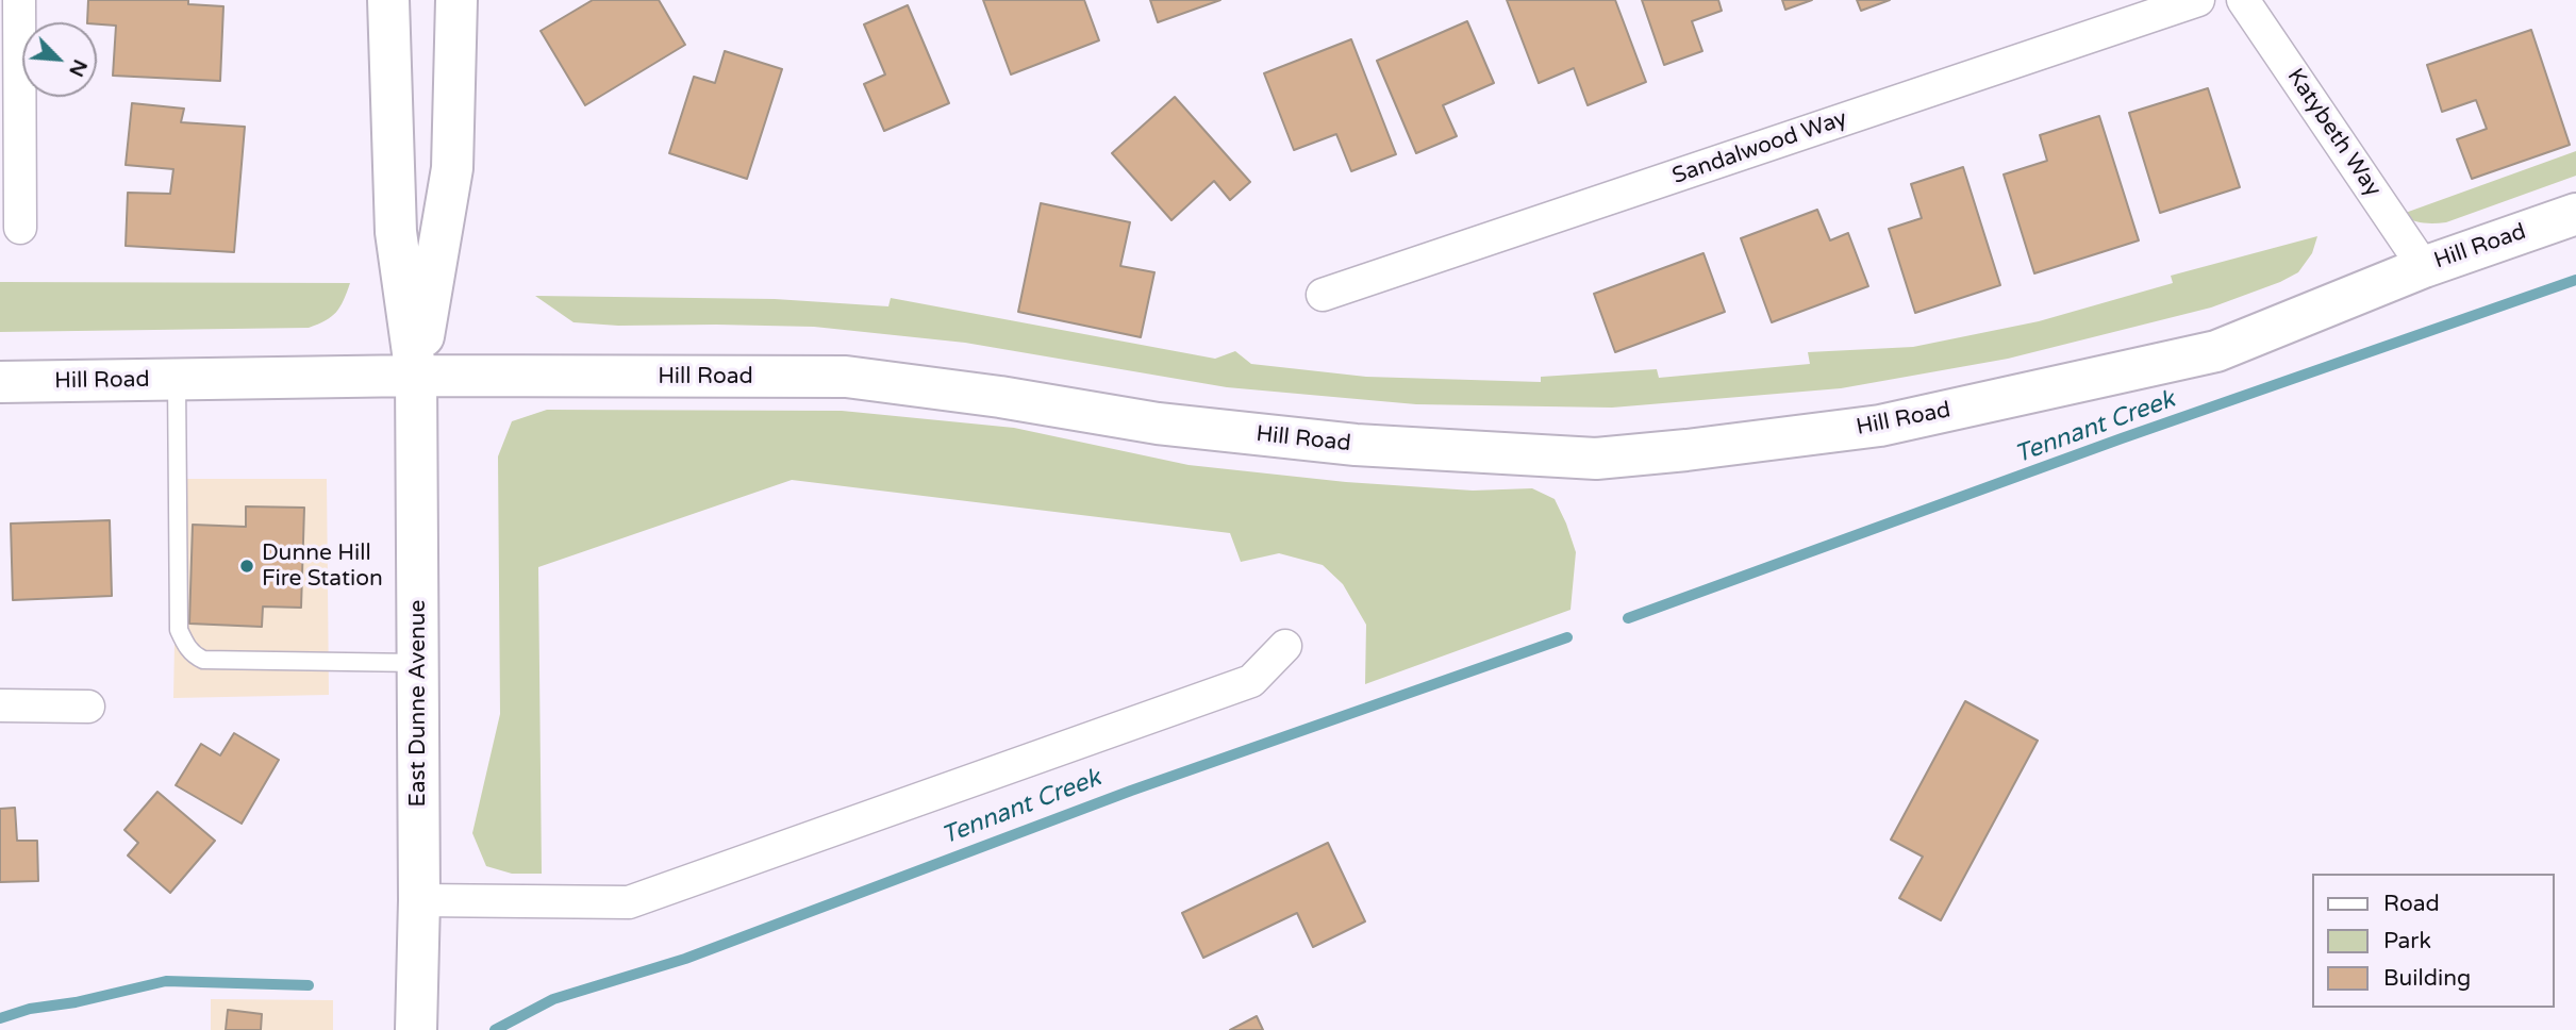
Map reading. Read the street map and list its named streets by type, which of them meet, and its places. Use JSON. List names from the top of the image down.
{
  "streets": {
    "main road": ["Hill Road", "East Dunne Avenue"],
    "street": ["Katybeth Way", "Sandalwood Way"]
  },
  "crossings": [
    ["Katybeth Way", "Hill Road"],
    ["Hill Road", "East Dunne Avenue"]
  ],
  "water": ["Tennant Creek"],
  "places": ["Dunne Hill Fire Station"],
  "legend": ["Road", "Park", "Building"],
  "north": "bottom right"
}
